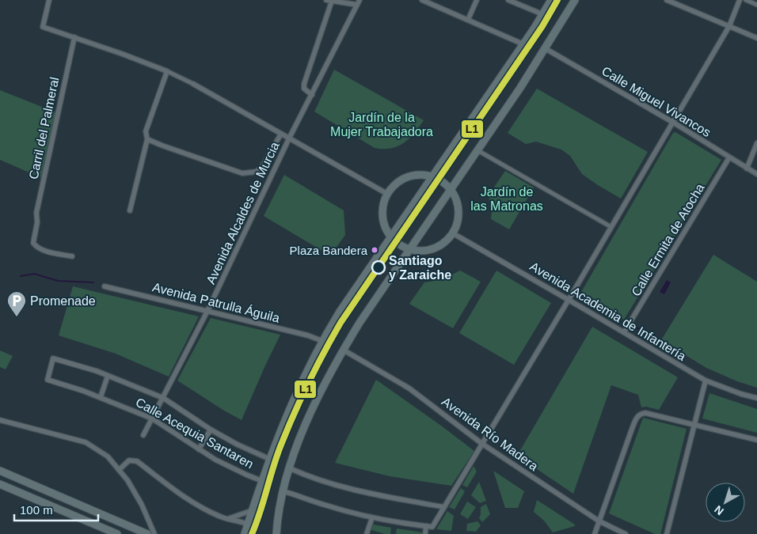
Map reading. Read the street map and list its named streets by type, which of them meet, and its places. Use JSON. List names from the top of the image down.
{
  "streets": {
    "street": [
      "Calle Miguel Vivancos",
      "Carril del Palmeral",
      "Avenida Alcaldes de Murcia",
      "Calle Ermita de Atocha",
      "Avenida Patrulla Águila",
      "Avenida Academia de Infantería",
      "Calle Acequia Santaren",
      "Avenida Río Madera"
    ]
  },
  "crossings": [
    ["Calle Miguel Vivancos", "Calle Ermita de Atocha"],
    ["Avenida Alcaldes de Murcia", "Avenida Patrulla Águila"],
    ["Avenida Alcaldes de Murcia", "Calle Acequia Santaren"],
    ["Calle Ermita de Atocha", "Avenida Academia de Infantería"]
  ],
  "parks": ["Jardín de la Mujer Trabajadora", "Jardín de las Matronas"],
  "places": {
    "other": ["Plaza Bandera", "Santiago y Zaraiche"],
    "parking": ["Promenade"]
  },
  "lines": ["transit line L1"],
  "scale_bar": "100 m",
  "north": "bottom left"
}
